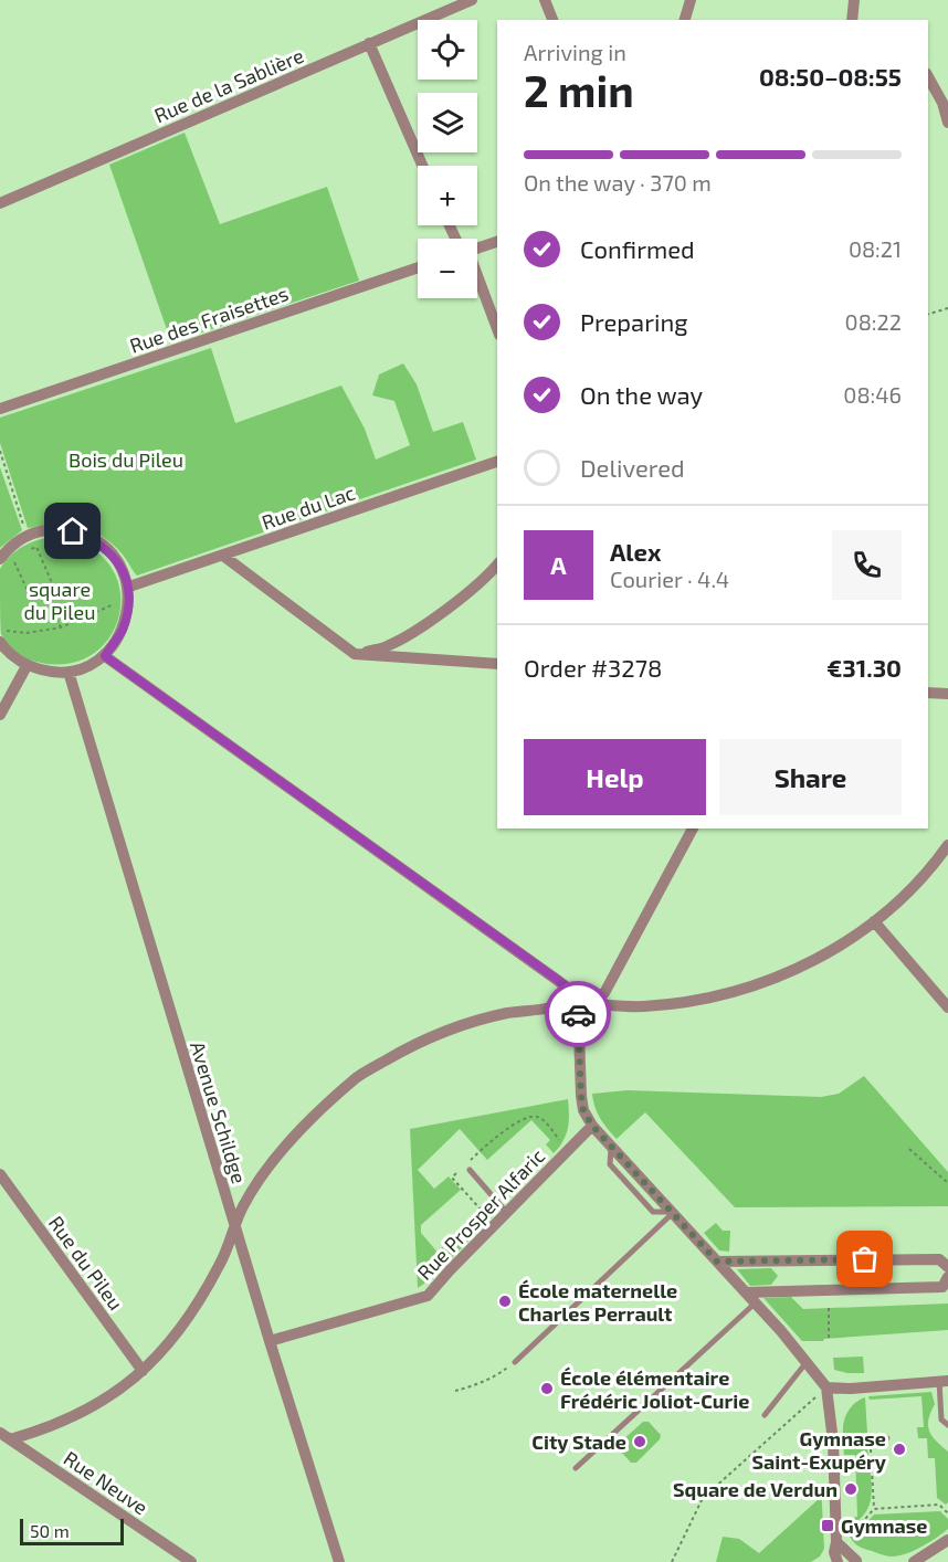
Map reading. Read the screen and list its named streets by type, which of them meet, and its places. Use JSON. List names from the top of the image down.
{
  "streets": {
    "street": [
      "Rue de la Sablière",
      "Rue des Fraisettes",
      "Rue du Lac",
      "Avenue Schildge",
      "Rue Prosper Alfaric",
      "Rue du Pileu",
      "Rue Neuve"
    ]
  },
  "crossings": [
    ["Avenue Schildge", "Rue Prosper Alfaric"]
  ],
  "parks": ["Bois du Pileu", "square du Pileu"],
  "places": {
    "other": [
      "École maternelle Charles Perrault",
      "École élémentaire Frédéric Joliot-Curie",
      "City Stade",
      "Gymnase Saint-Exupéry",
      "Square de Verdun"
    ],
    "transit": ["Gymnase"]
  },
  "scale_bar": "50 m",
  "page": {
    "map_buttons": ["+", "−"],
    "heading": ["2 min", "Arriving in", "08:50–08:55"],
    "panel": [
      "Alex",
      "Courier · 4.4",
      "Order #3278",
      "€31.30"
    ],
    "bar": "On the way · 370 m",
    "list": [
      ["Confirmed", "08:21"],
      ["Preparing", "08:22"],
      ["On the way", "08:46"],
      "Delivered"
    ],
    "round": "A",
    "buttons": ["Help", "Share"],
    "scale": "50 m"
  }
}
